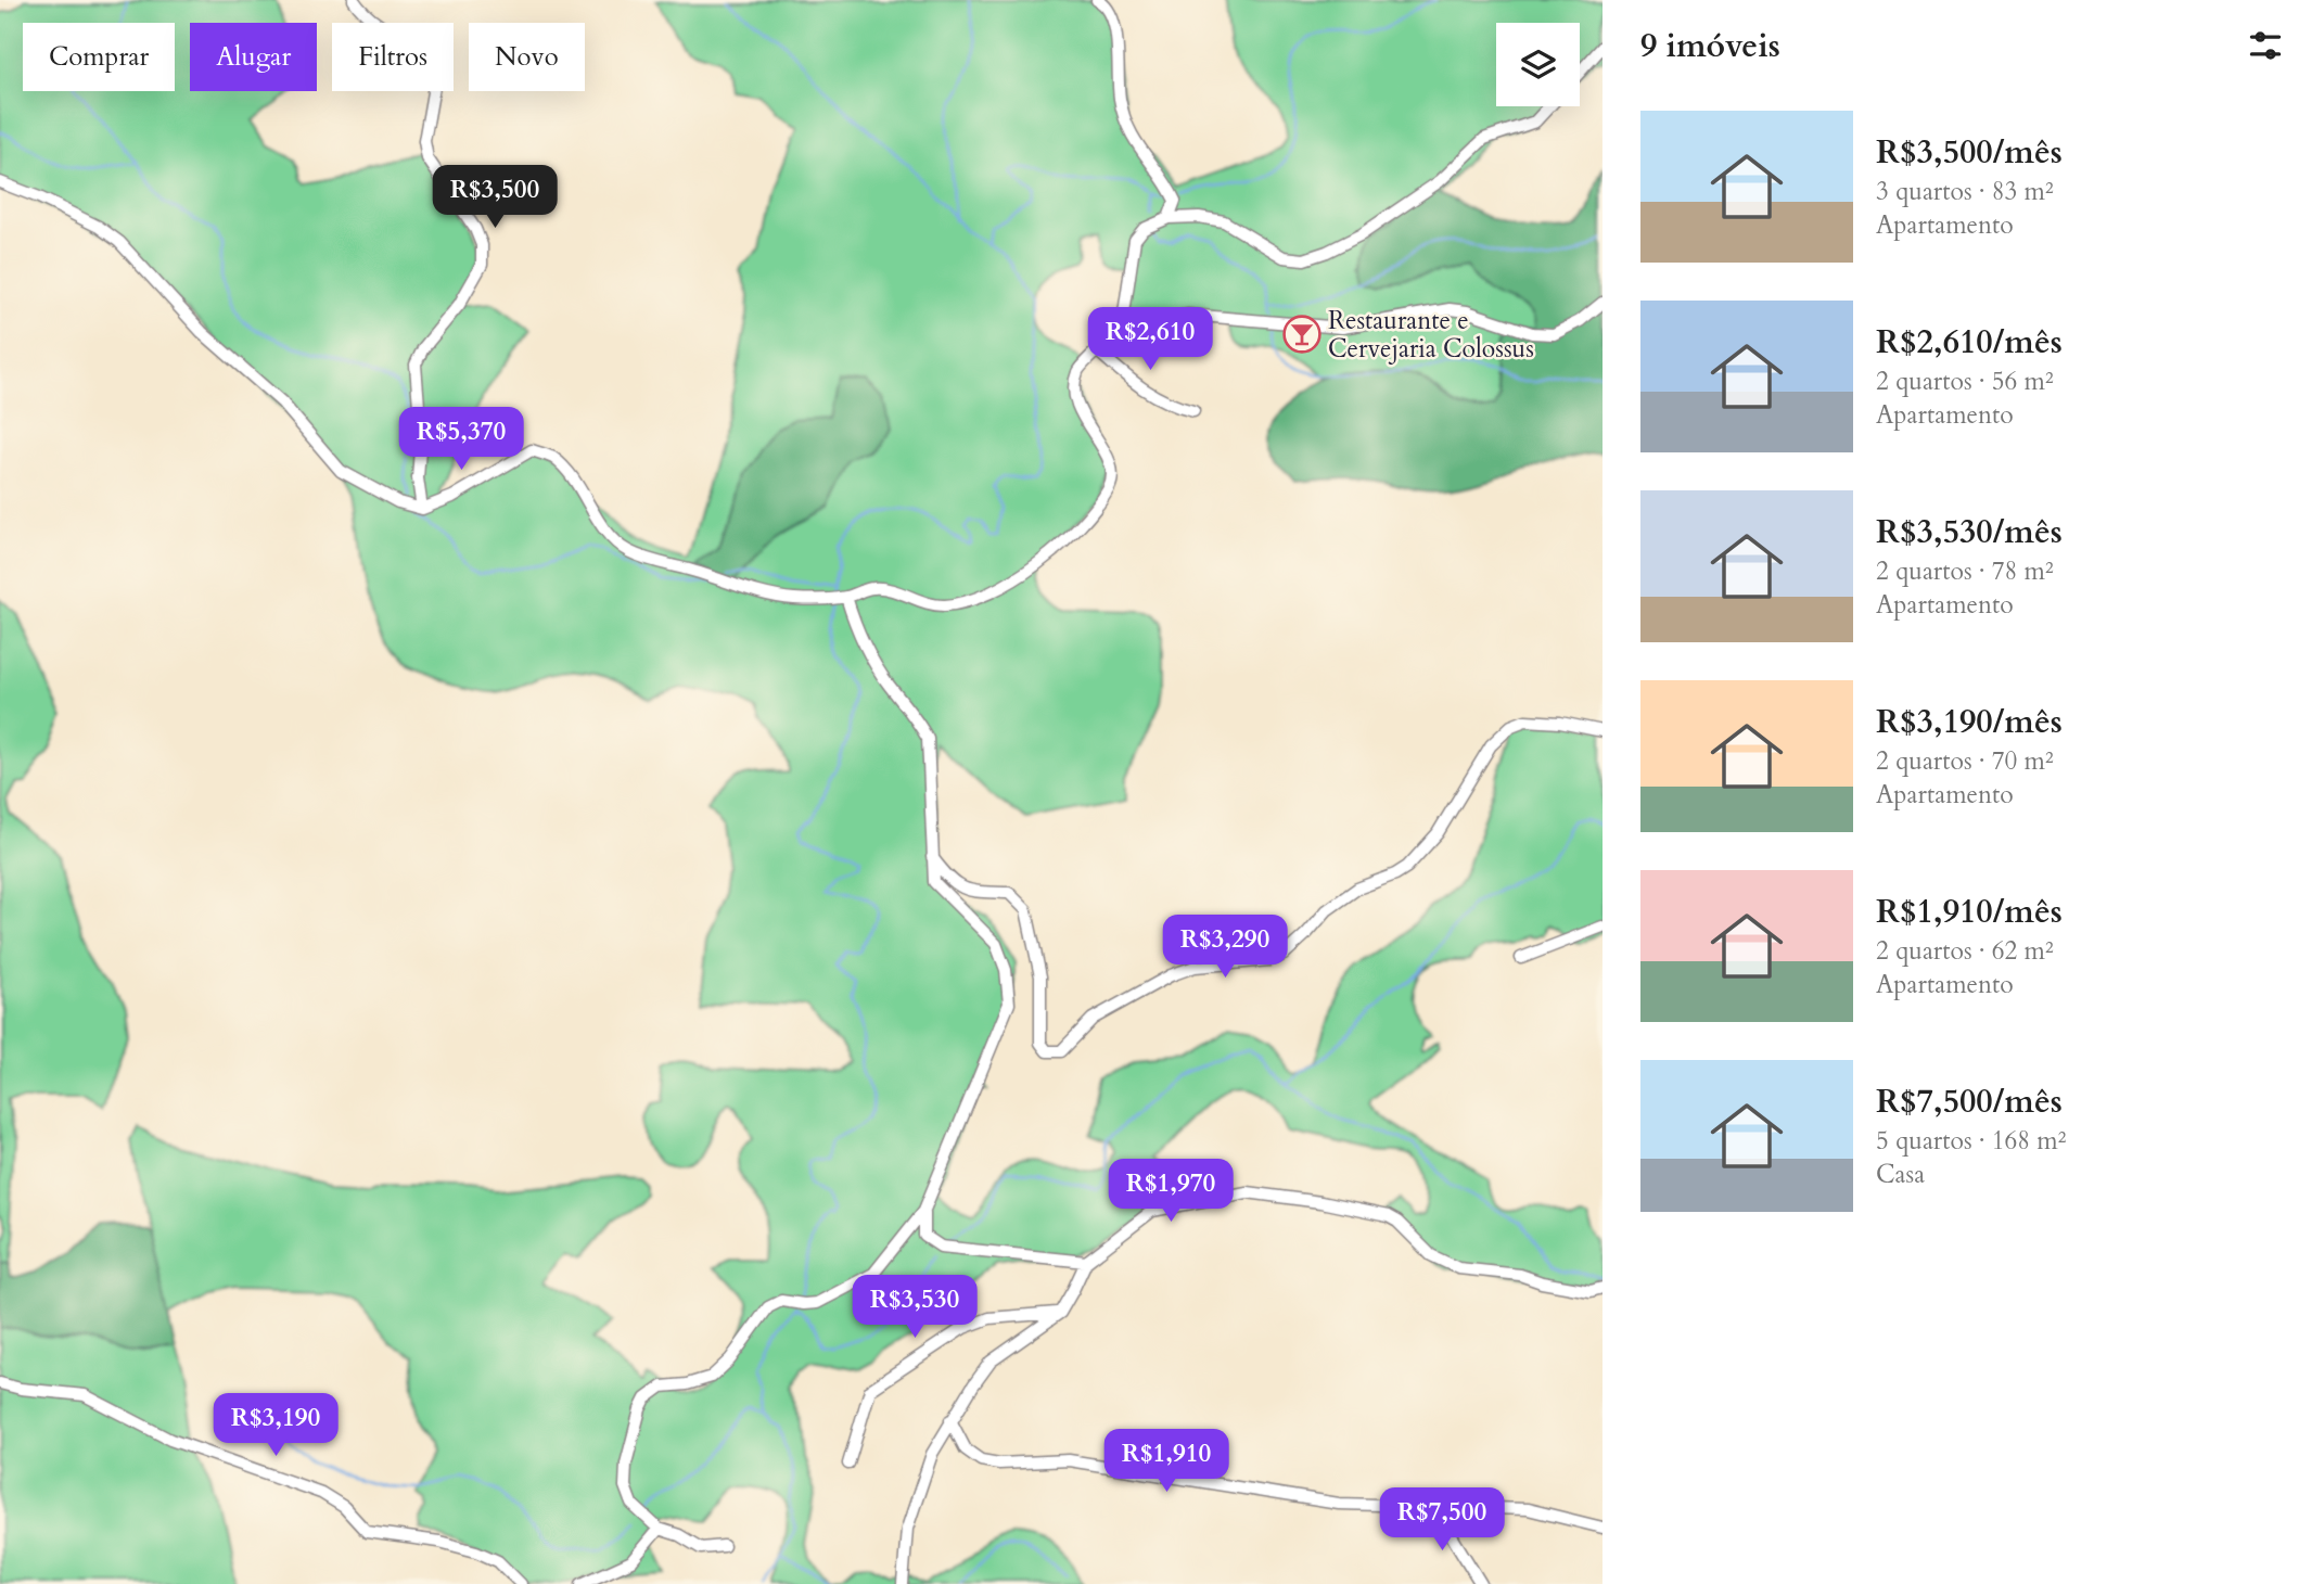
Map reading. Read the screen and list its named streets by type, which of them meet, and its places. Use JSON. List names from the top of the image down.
{
  "places": {
    "bar": ["Restaurante e Cervejaria Colossus"]
  },
  "page": {
    "heading": "9 imóveis",
    "chip": [
      "Comprar",
      "Alugar",
      "Filtros",
      "Novo"
    ],
    "list": [
      {
        "name": "R$3,500/mês",
        "note": "3 quartos · 83 m² · Apartamento"
      },
      {
        "name": "R$2,610/mês",
        "note": "2 quartos · 56 m² · Apartamento"
      },
      {
        "name": "R$3,530/mês",
        "note": "2 quartos · 78 m² · Apartamento"
      },
      {
        "name": "R$3,190/mês",
        "note": "2 quartos · 70 m² · Apartamento"
      },
      {
        "name": "R$1,910/mês",
        "note": "2 quartos · 62 m² · Apartamento"
      },
      {
        "name": "R$7,500/mês",
        "note": "5 quartos · 168 m² · Casa"
      }
    ],
    "price": [
      "R$3,500",
      "R$2,610",
      "R$5,370",
      "R$3,290",
      "R$1,970",
      "R$3,530",
      "R$3,190",
      "R$1,910",
      "R$7,500"
    ]
  }
}
